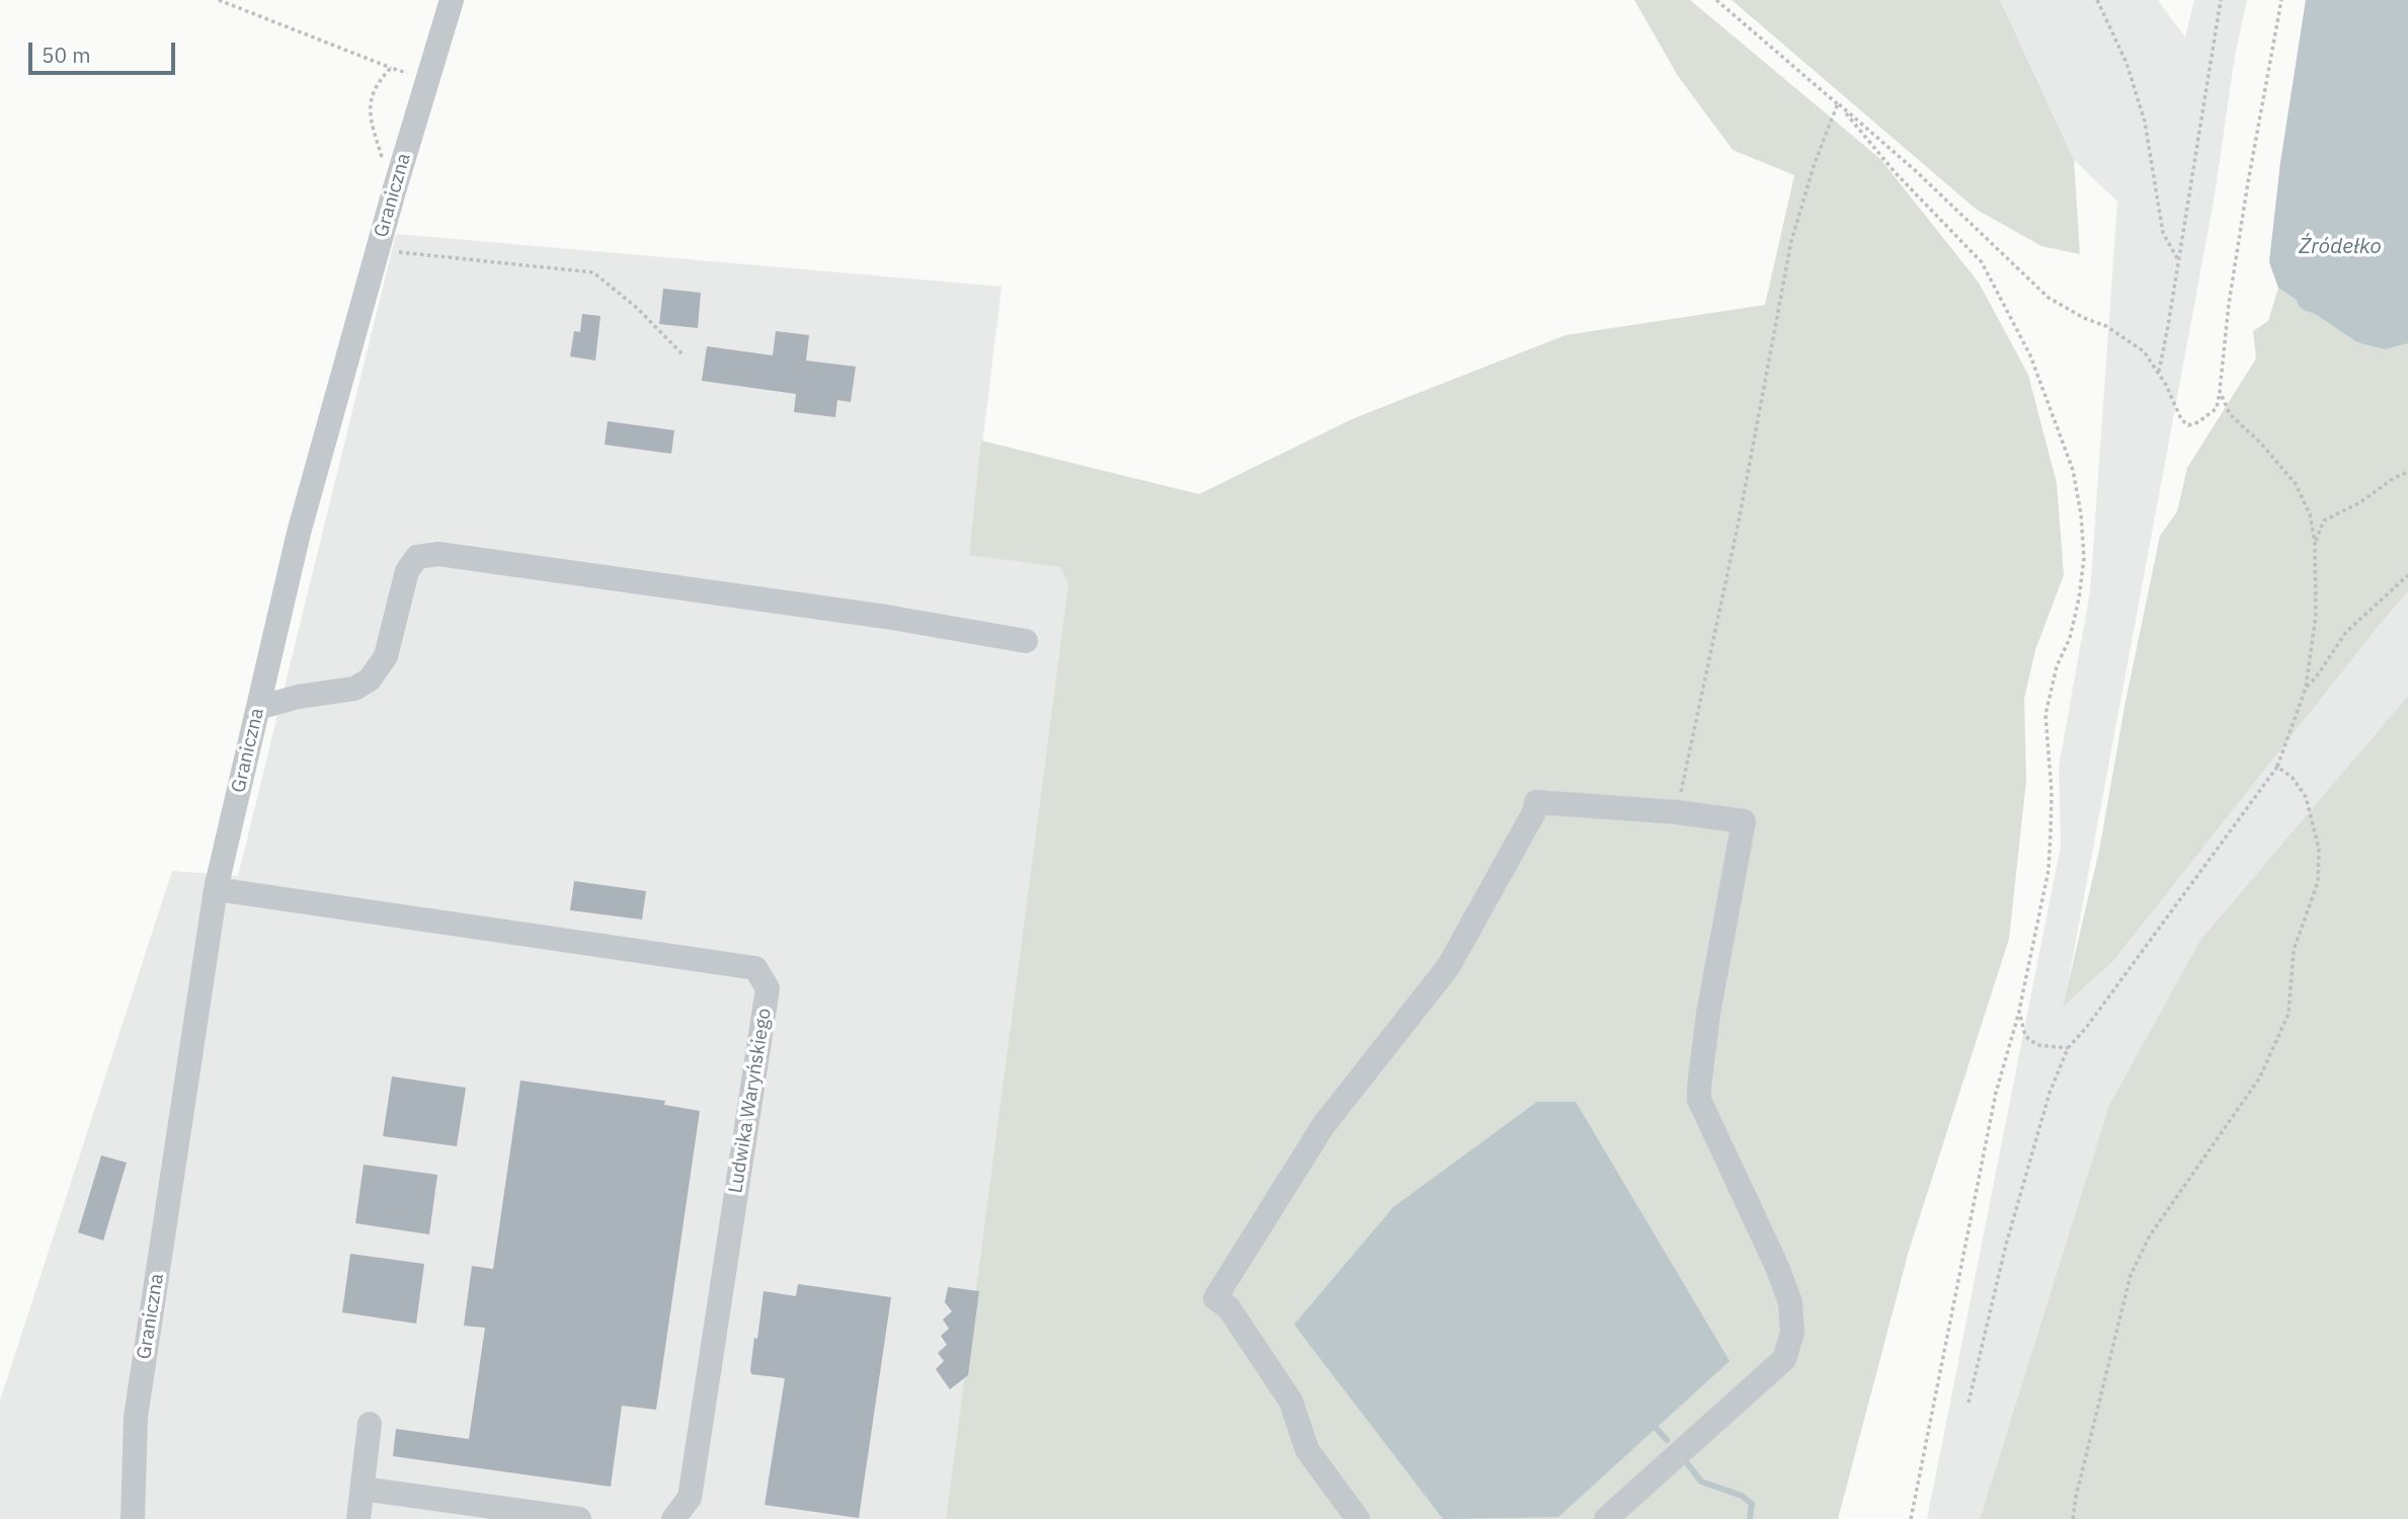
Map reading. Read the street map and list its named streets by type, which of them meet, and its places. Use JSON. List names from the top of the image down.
{
  "streets": {
    "street": ["Graniczna", "Ludwika Waryńskiego"]
  },
  "crossings": [
    ["Graniczna", "Ludwika Waryńskiego"]
  ],
  "water": ["Źródełko"],
  "scale_bar": "50 m"
}
